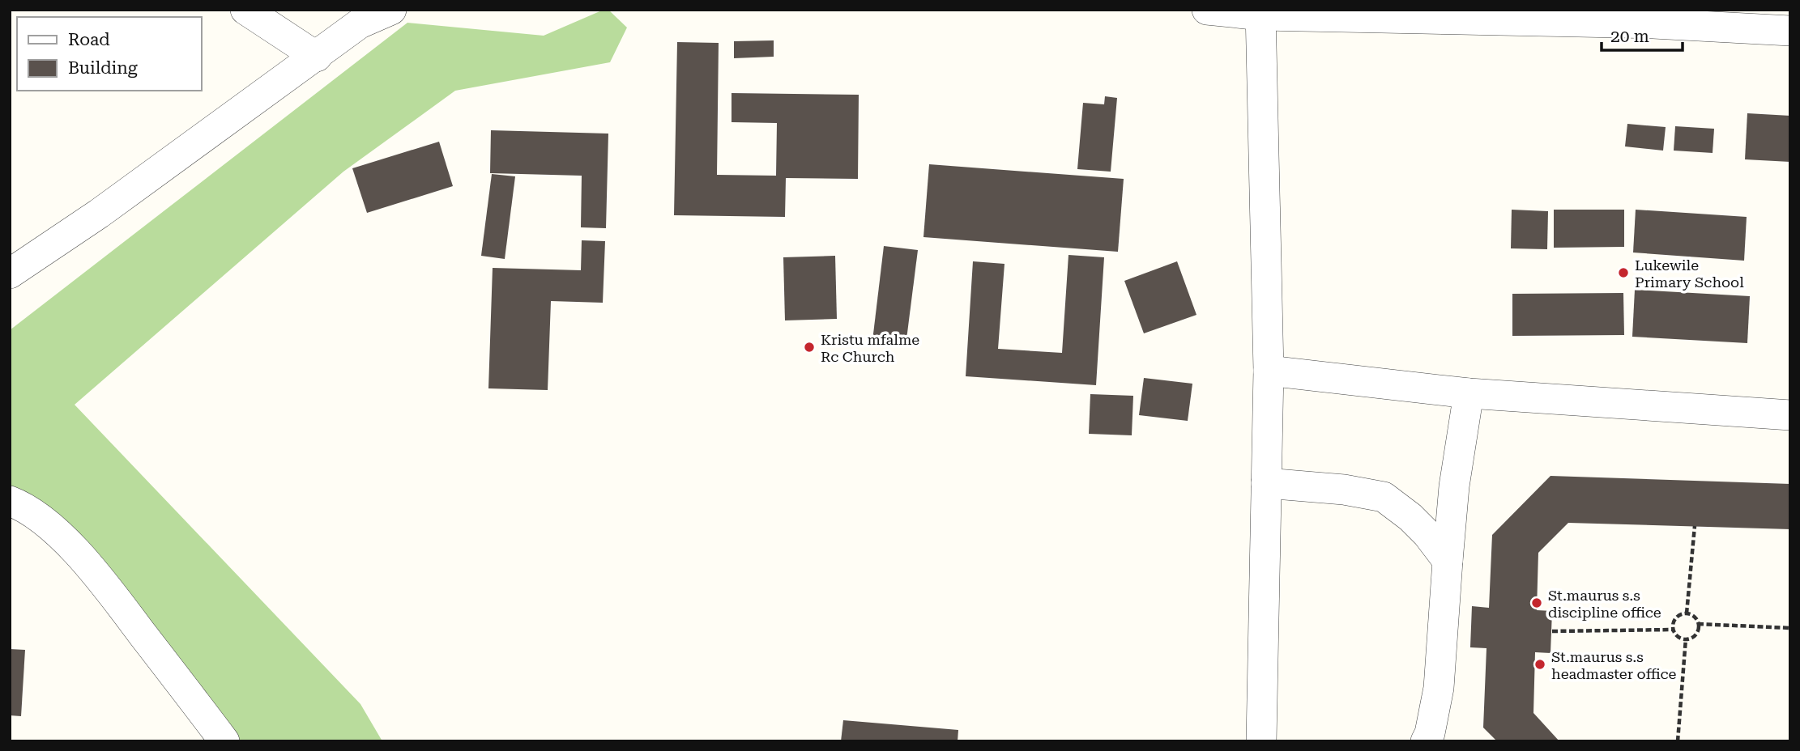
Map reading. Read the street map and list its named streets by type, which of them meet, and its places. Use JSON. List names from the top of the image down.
{
  "places": [
    "Lukewile Primary School",
    "Kristu mfalme Rc Church",
    "St.maurus s.s discipline office",
    "St.maurus s.s headmaster office"
  ],
  "legend": ["Road", "Building"],
  "scale_bar": "20 m"
}
